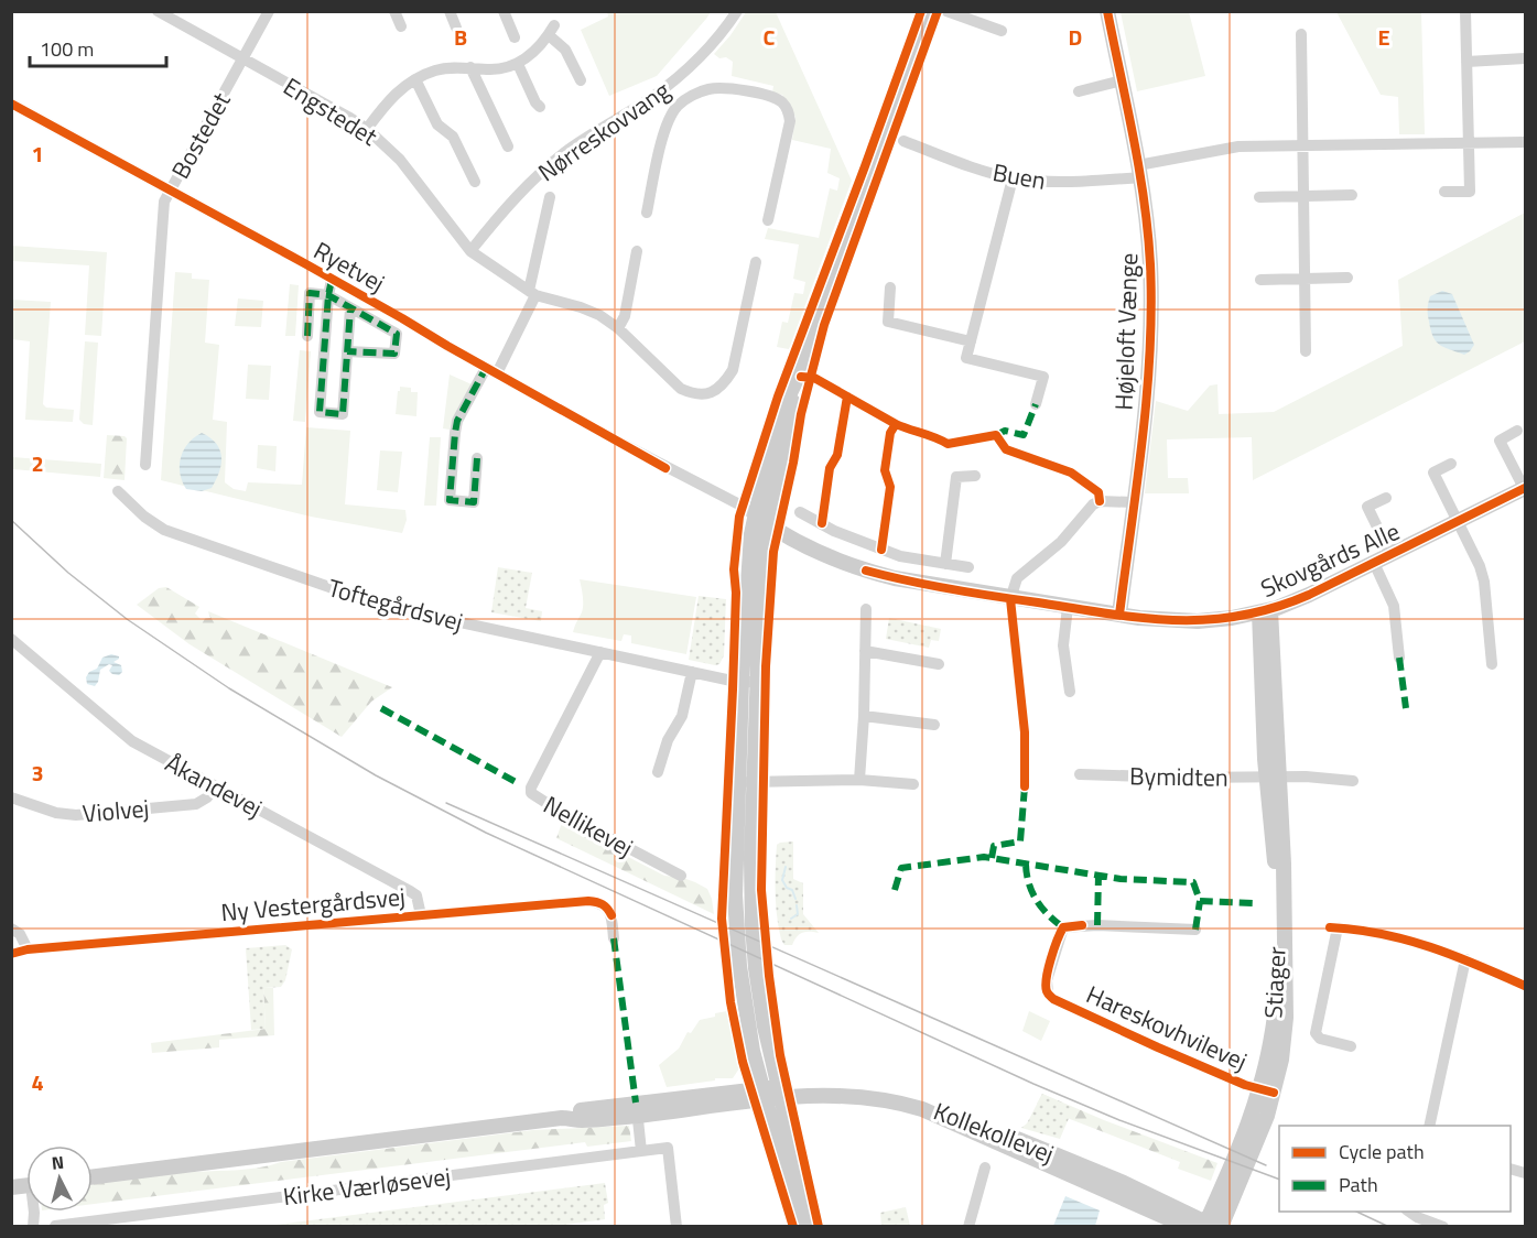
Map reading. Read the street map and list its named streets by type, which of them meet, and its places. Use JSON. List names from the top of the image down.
{
  "streets": {
    "street": [
      "Engstedet",
      "Nørreskovvang",
      "Bostedet",
      "Buen",
      "Ryetvej",
      "Højeloft Vænge",
      "Skovgårds Alle",
      "Toftegårdsvej",
      "Bymidten",
      "Åkandevej",
      "Violvej",
      "Nellikevej",
      "Ny Vestergårdsvej",
      "Stiager",
      "Hareskovhvilevej",
      "Kollekollevej",
      "Kirke Værløsevej"
    ]
  },
  "crossings": [
    ["Engstedet", "Nørreskovvang"],
    ["Engstedet", "Bostedet"],
    ["Bostedet", "Ryetvej"],
    ["Buen", "Højeloft Vænge"],
    ["Ryetvej", "Skovgårds Alle"],
    ["Højeloft Vænge", "Skovgårds Alle"],
    ["Skovgårds Alle", "Stiager"],
    ["Toftegårdsvej", "Nellikevej"],
    ["Bymidten", "Stiager"],
    ["Åkandevej", "Violvej"],
    ["Åkandevej", "Ny Vestergårdsvej"],
    ["Stiager", "Hareskovhvilevej"],
    ["Stiager", "Kollekollevej"],
    ["Kollekollevej", "Kirke Værløsevej"]
  ],
  "legend": ["Cycle path", "Path"],
  "scale_bar": "100 m",
  "north": "top",
  "grid": {
    "columns": [
      "B",
      "C",
      "D",
      "E"
    ],
    "rows": [
      "1",
      "2",
      "3",
      "4"
    ]
  }
}
